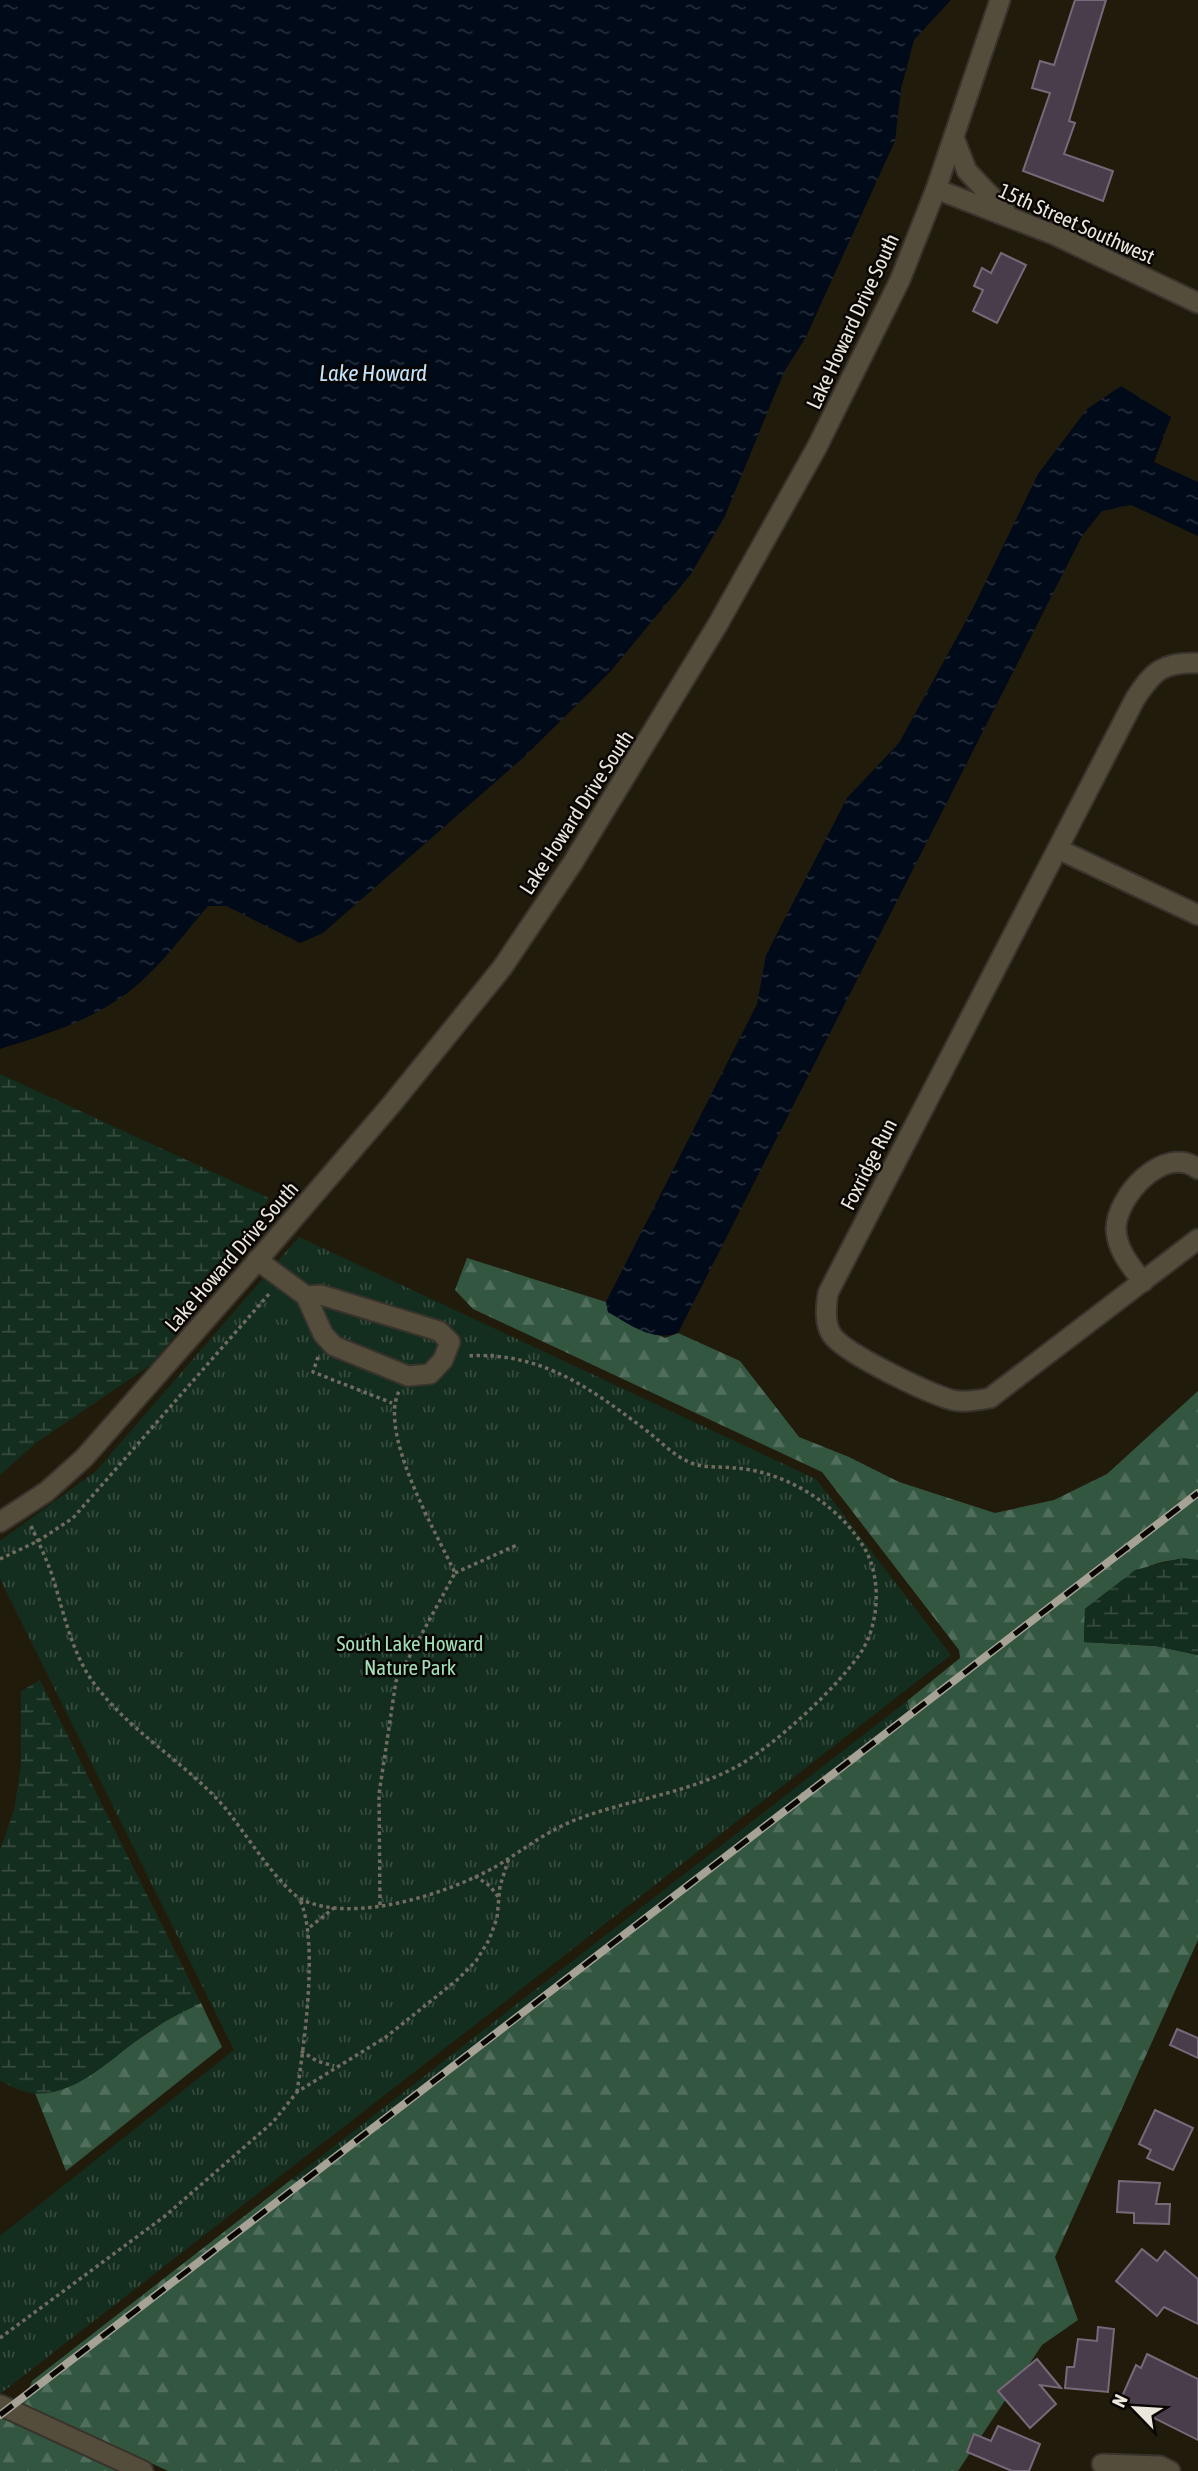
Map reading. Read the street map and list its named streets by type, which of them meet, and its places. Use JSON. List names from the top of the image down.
{
  "streets": {
    "street": ["15th Street Southwest", "Lake Howard Drive South", "Foxridge Run"]
  },
  "crossings": [
    ["15th Street Southwest", "Lake Howard Drive South"]
  ],
  "water": ["Lake Howard"],
  "parks": ["South Lake Howard Nature Park"],
  "north": "top left"
}
